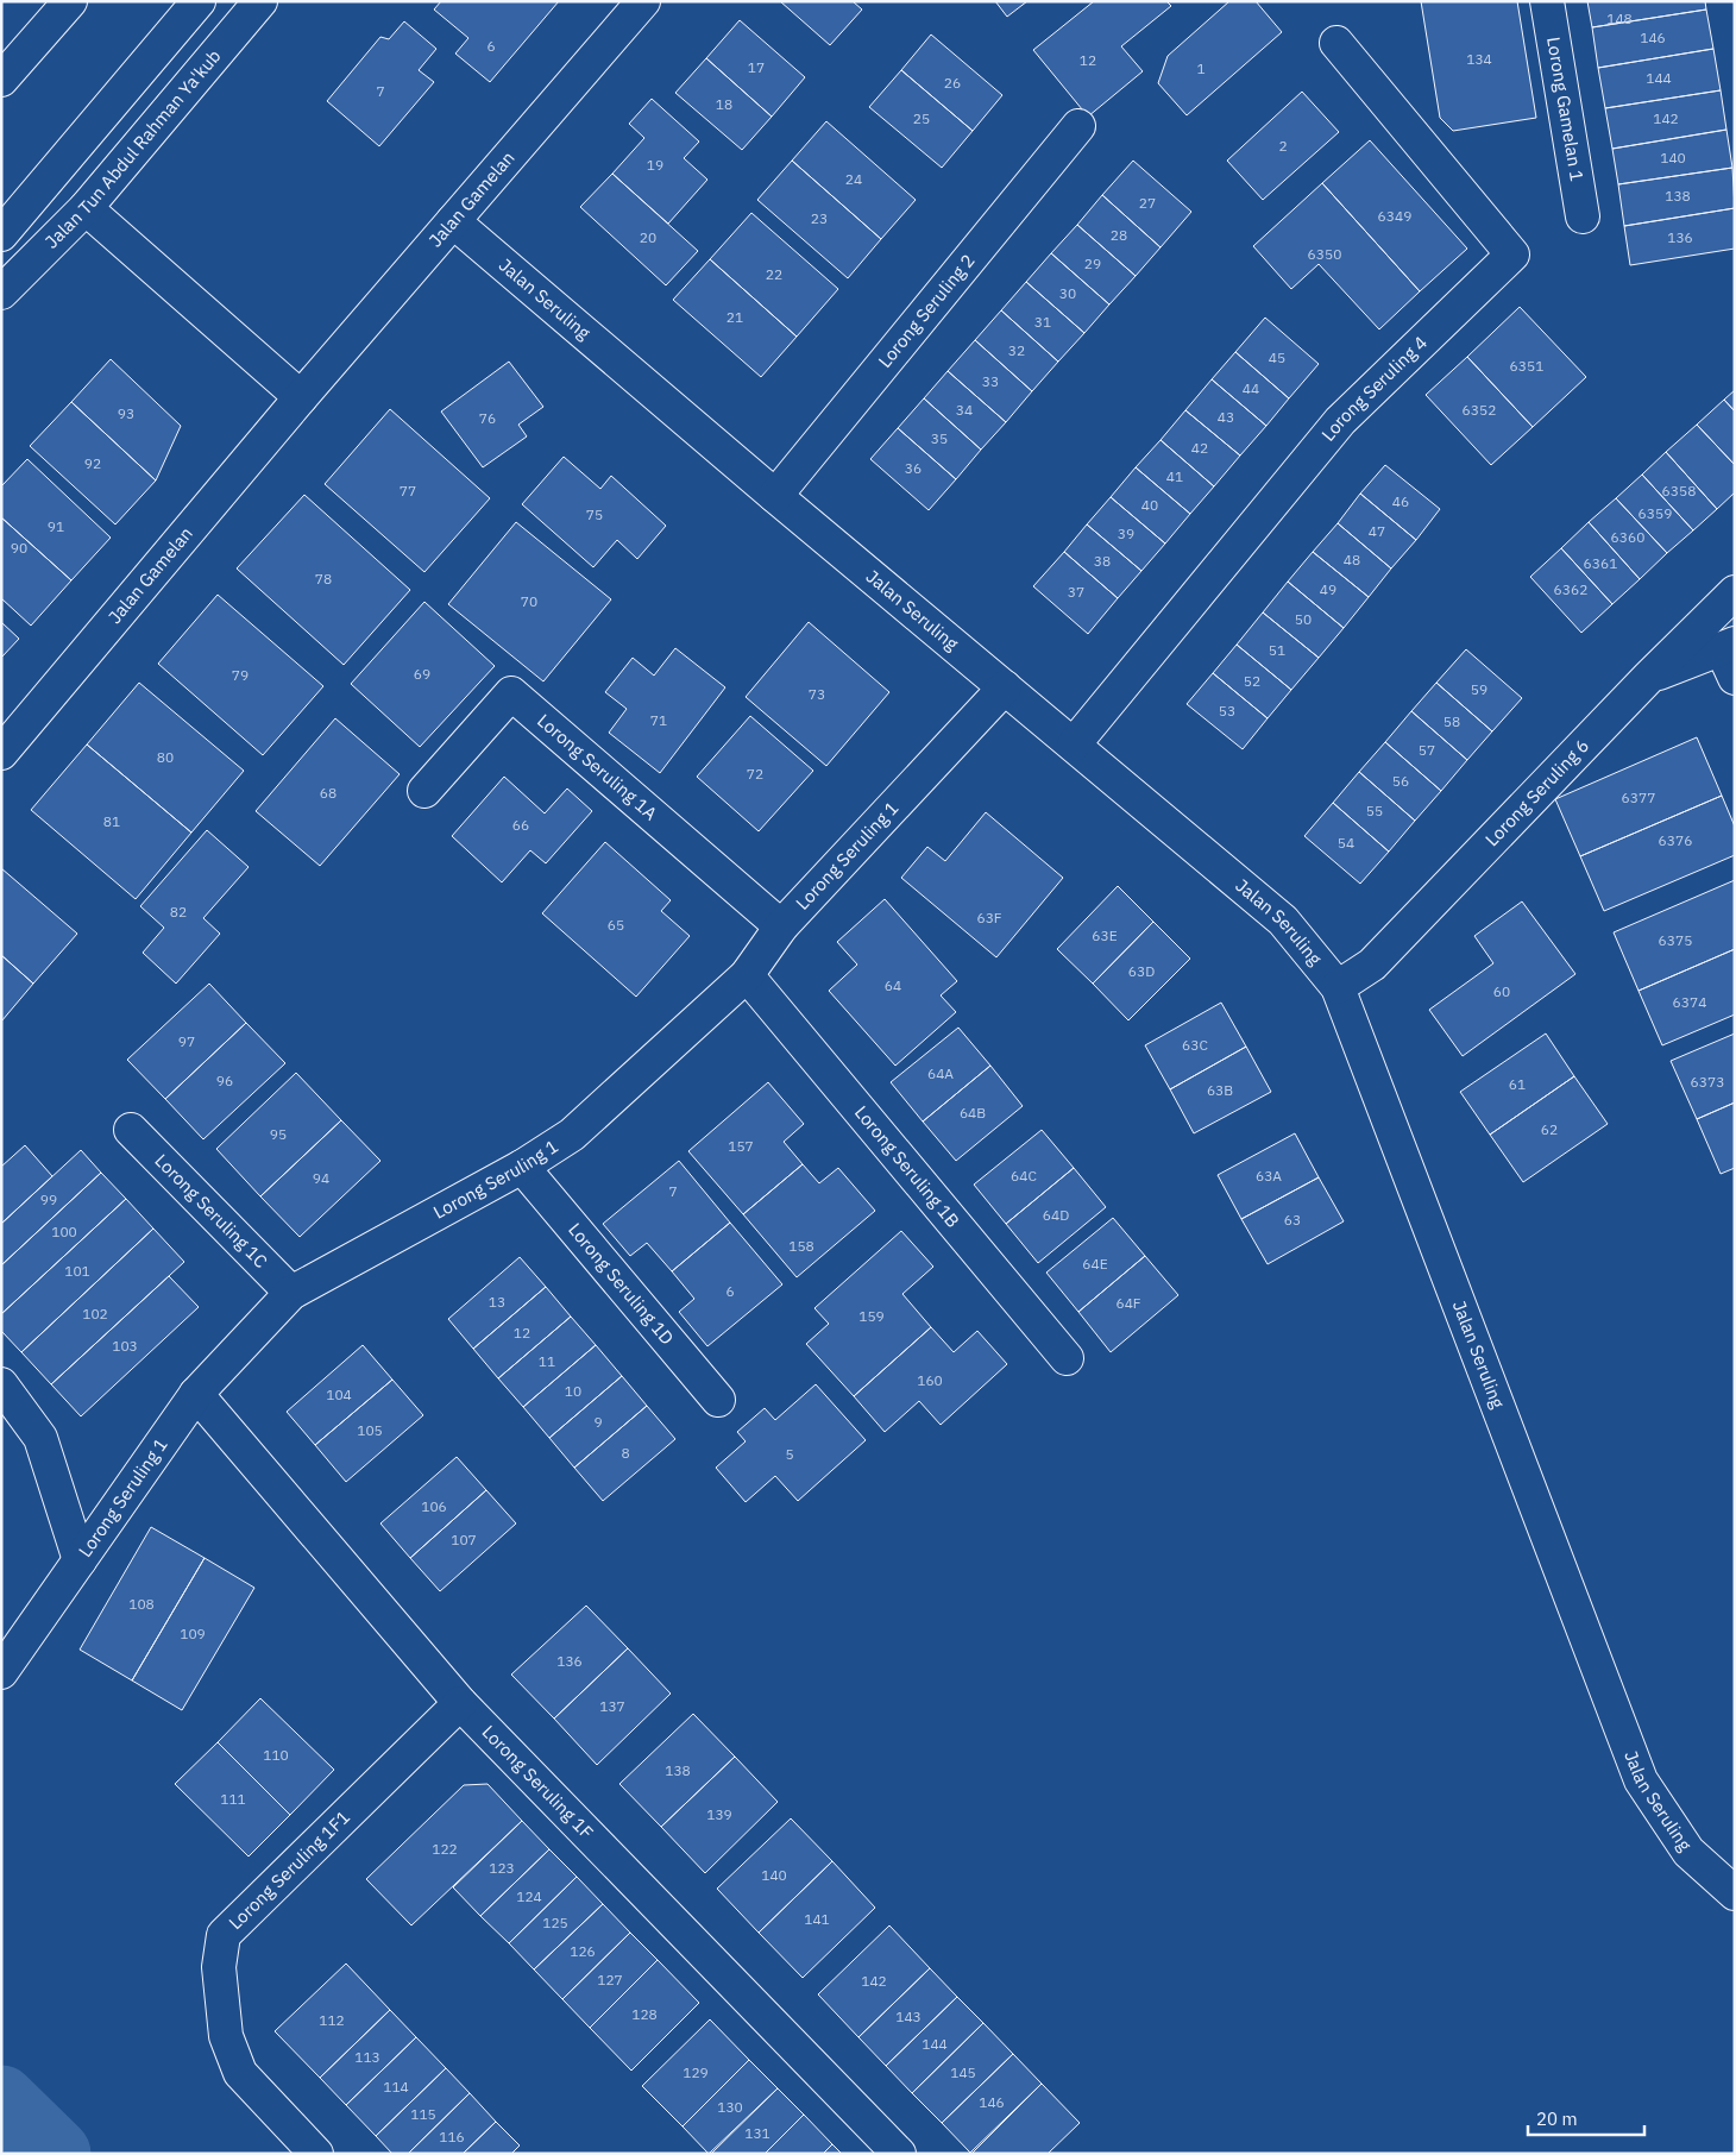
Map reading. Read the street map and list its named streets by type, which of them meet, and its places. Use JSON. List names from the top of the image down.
{
  "streets": {
    "street": [
      "Lorong Gamelan 1",
      "Jalan Tun Abdul Rahman Ya'kub",
      "Jalan Gamelan",
      "Jalan Seruling",
      "Lorong Seruling 2",
      "Lorong Seruling 4",
      "Lorong Seruling 1A",
      "Lorong Seruling 6",
      "Lorong Seruling 1",
      "Lorong Seruling 1B",
      "Lorong Seruling 1C",
      "Lorong Seruling 1D",
      "Lorong Seruling 1F",
      "Lorong Seruling 1F1"
    ]
  },
  "crossings": [
    ["Jalan Gamelan", "Jalan Seruling"],
    ["Jalan Seruling", "Lorong Seruling 2"],
    ["Jalan Seruling", "Lorong Seruling 4"],
    ["Jalan Seruling", "Lorong Seruling 6"],
    ["Jalan Seruling", "Lorong Seruling 1"],
    ["Lorong Seruling 1A", "Lorong Seruling 1"],
    ["Lorong Seruling 1", "Lorong Seruling 1B"],
    ["Lorong Seruling 1", "Lorong Seruling 1C"],
    ["Lorong Seruling 1", "Lorong Seruling 1D"],
    ["Lorong Seruling 1", "Lorong Seruling 1F"],
    ["Lorong Seruling 1F", "Lorong Seruling 1F1"]
  ],
  "house_numbers": [
    "148",
    "146",
    "6",
    "134",
    "12",
    "17",
    "1",
    "144",
    "26",
    "7",
    "18",
    "25",
    "142",
    "2",
    "140",
    "19",
    "24",
    "138",
    "27",
    "6349",
    "23",
    "28",
    "20",
    "136",
    "6350",
    "29",
    "22",
    "30",
    "21",
    "31",
    "32",
    "45",
    "6351",
    "33",
    "44",
    "34",
    "6352",
    "93",
    "43",
    "76",
    "35",
    "42",
    "92",
    "36",
    "41",
    "77",
    "6358",
    "46",
    "40",
    "6359",
    "75",
    "91",
    "47",
    "39",
    "6360",
    "90",
    "48",
    "38",
    "6361",
    "78",
    "49",
    "6362",
    "37",
    "70",
    "50",
    "51",
    "69",
    "79",
    "52",
    "59",
    "73",
    "53",
    "71",
    "58",
    "57",
    "80",
    "72",
    "56",
    "68",
    "6377",
    "55",
    "81",
    "66",
    "6376",
    "54",
    "82",
    "63F",
    "65",
    "63E",
    "6375",
    "63D",
    "64",
    "60",
    "6374",
    "97",
    "63C",
    "64A",
    "96",
    "6373",
    "61",
    "63B",
    "64B",
    "62",
    "95",
    "157",
    "64C",
    "63A",
    "94",
    "7",
    "99",
    "64D",
    "63",
    "100",
    "158",
    "64E",
    "101",
    "6",
    "13",
    "64F",
    "102",
    "159",
    "12",
    "103",
    "11",
    "160",
    "10",
    "104",
    "9",
    "105",
    "8",
    "5",
    "106",
    "107",
    "108",
    "109",
    "136",
    "137",
    "110",
    "138",
    "111",
    "139",
    "122",
    "123",
    "140",
    "124",
    "141",
    "125",
    "126",
    "127",
    "142",
    "128",
    "143",
    "112",
    "144",
    "113",
    "129",
    "145",
    "114",
    "146",
    "130",
    "115",
    "131",
    "116"
  ],
  "scale_bar": "20 m"
}
